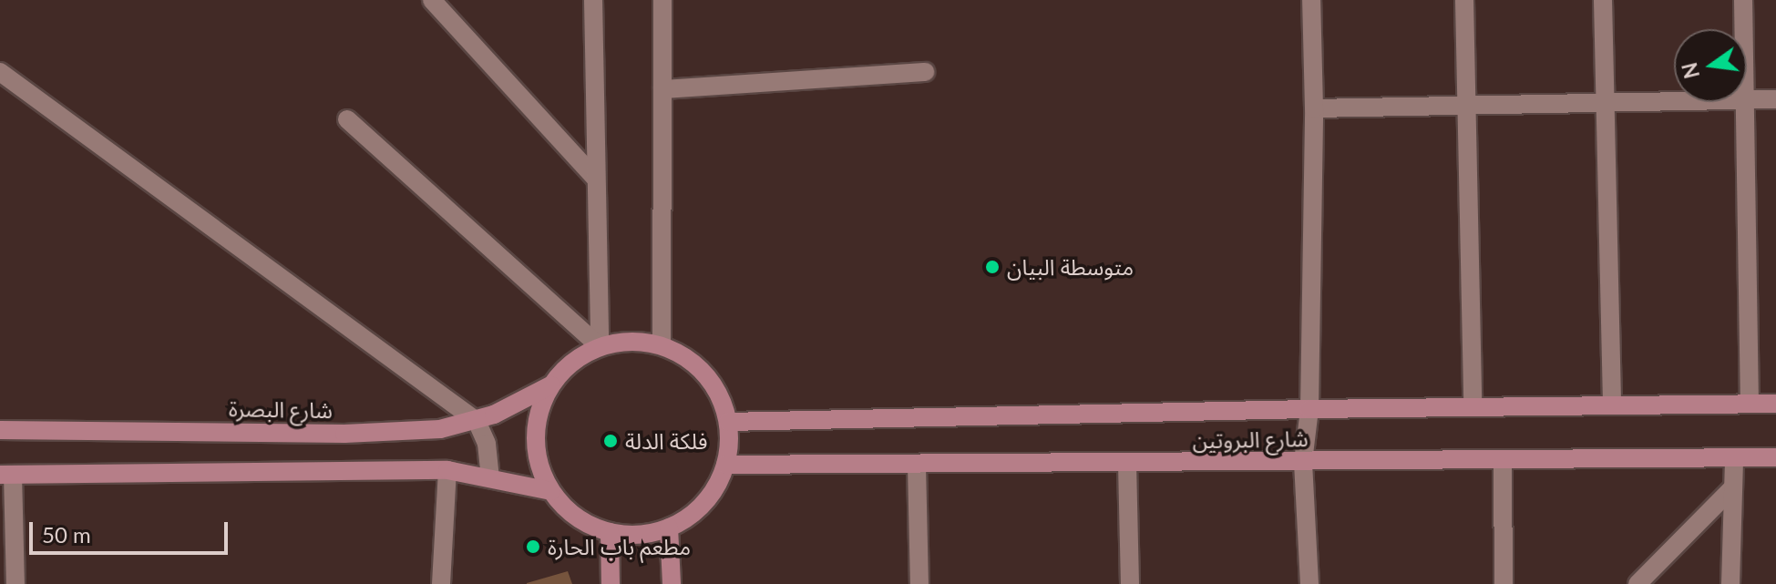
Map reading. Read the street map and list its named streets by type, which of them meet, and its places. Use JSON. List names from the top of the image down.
{
  "streets": {
    "main road": ["شارع البصرة", "شارع البروتين"]
  },
  "crossings": [
    ["شارع البصرة", "شارع البروتين"]
  ],
  "places": ["متوسطة البيان", "فلكة الدلة", "مطعم باب الحارة"],
  "scale_bar": "50 m",
  "north": "left"
}
